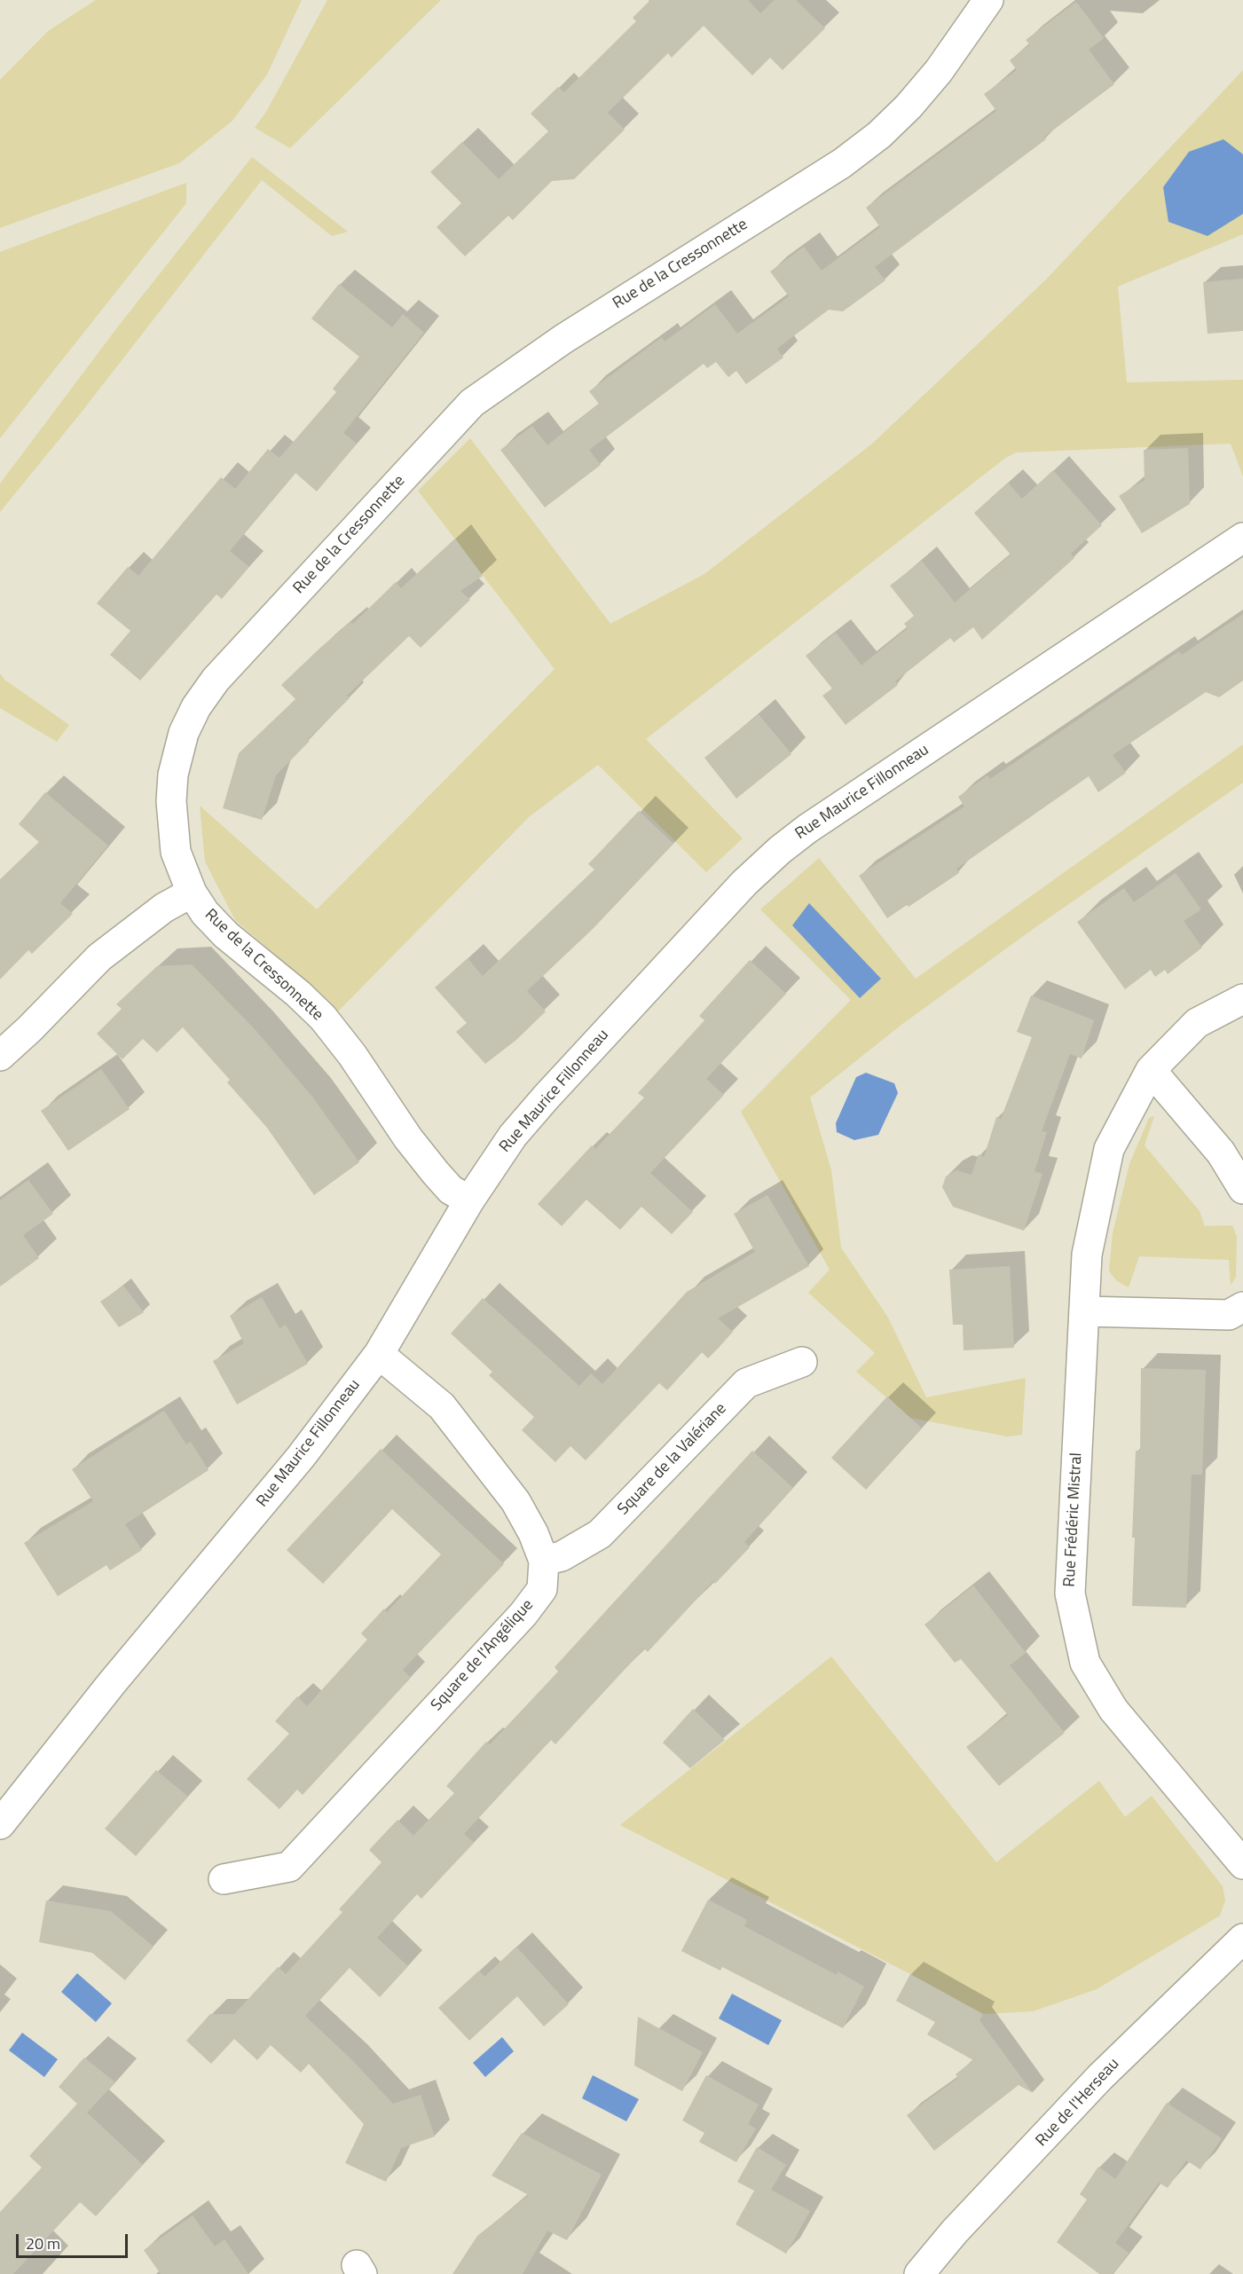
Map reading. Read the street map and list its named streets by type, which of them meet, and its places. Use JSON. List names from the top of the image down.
{
  "streets": {
    "street": [
      "Rue de la Cressonnette",
      "Rue Maurice Fillonneau",
      "Square de la Valériane",
      "Rue Frédéric Mistral",
      "Square de l'Angélique",
      "Rue de l'Herseau"
    ]
  },
  "crossings": [
    ["Rue de la Cressonnette", "Rue Maurice Fillonneau"],
    ["Rue Maurice Fillonneau", "Square de l'Angélique"],
    ["Square de la Valériane", "Square de l'Angélique"]
  ],
  "scale_bar": "20 m"
}
